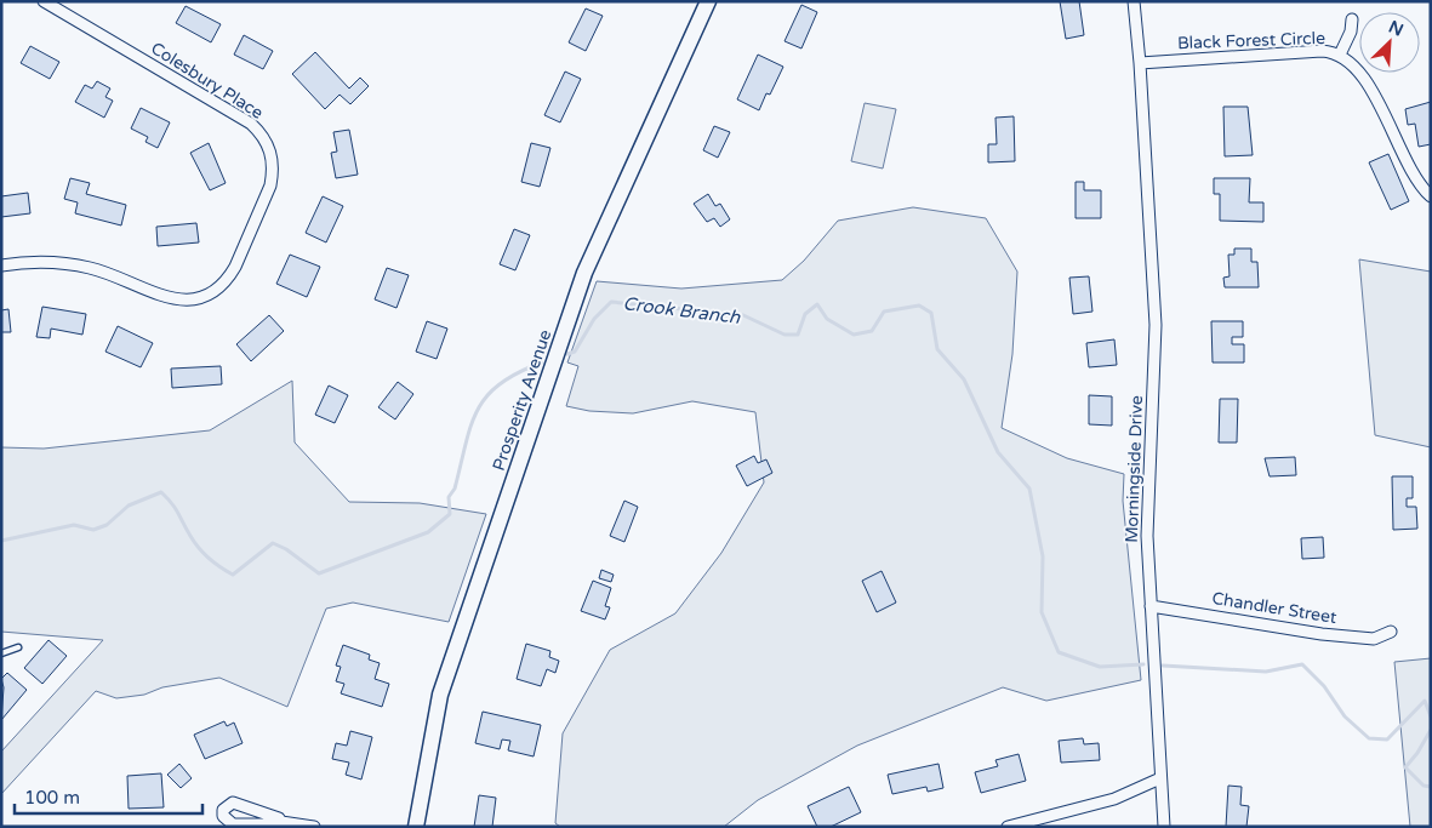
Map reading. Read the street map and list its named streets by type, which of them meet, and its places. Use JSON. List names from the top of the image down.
{
  "streets": {
    "main road": ["Prosperity Avenue"],
    "street": [
      "Black Forest Circle",
      "Colesbury Place",
      "Morningside Drive",
      "Chandler Street"
    ]
  },
  "crossings": [
    ["Black Forest Circle", "Morningside Drive"],
    ["Morningside Drive", "Chandler Street"]
  ],
  "water": ["Crook Branch"],
  "scale_bar": "100 m",
  "north": "top right"
}
